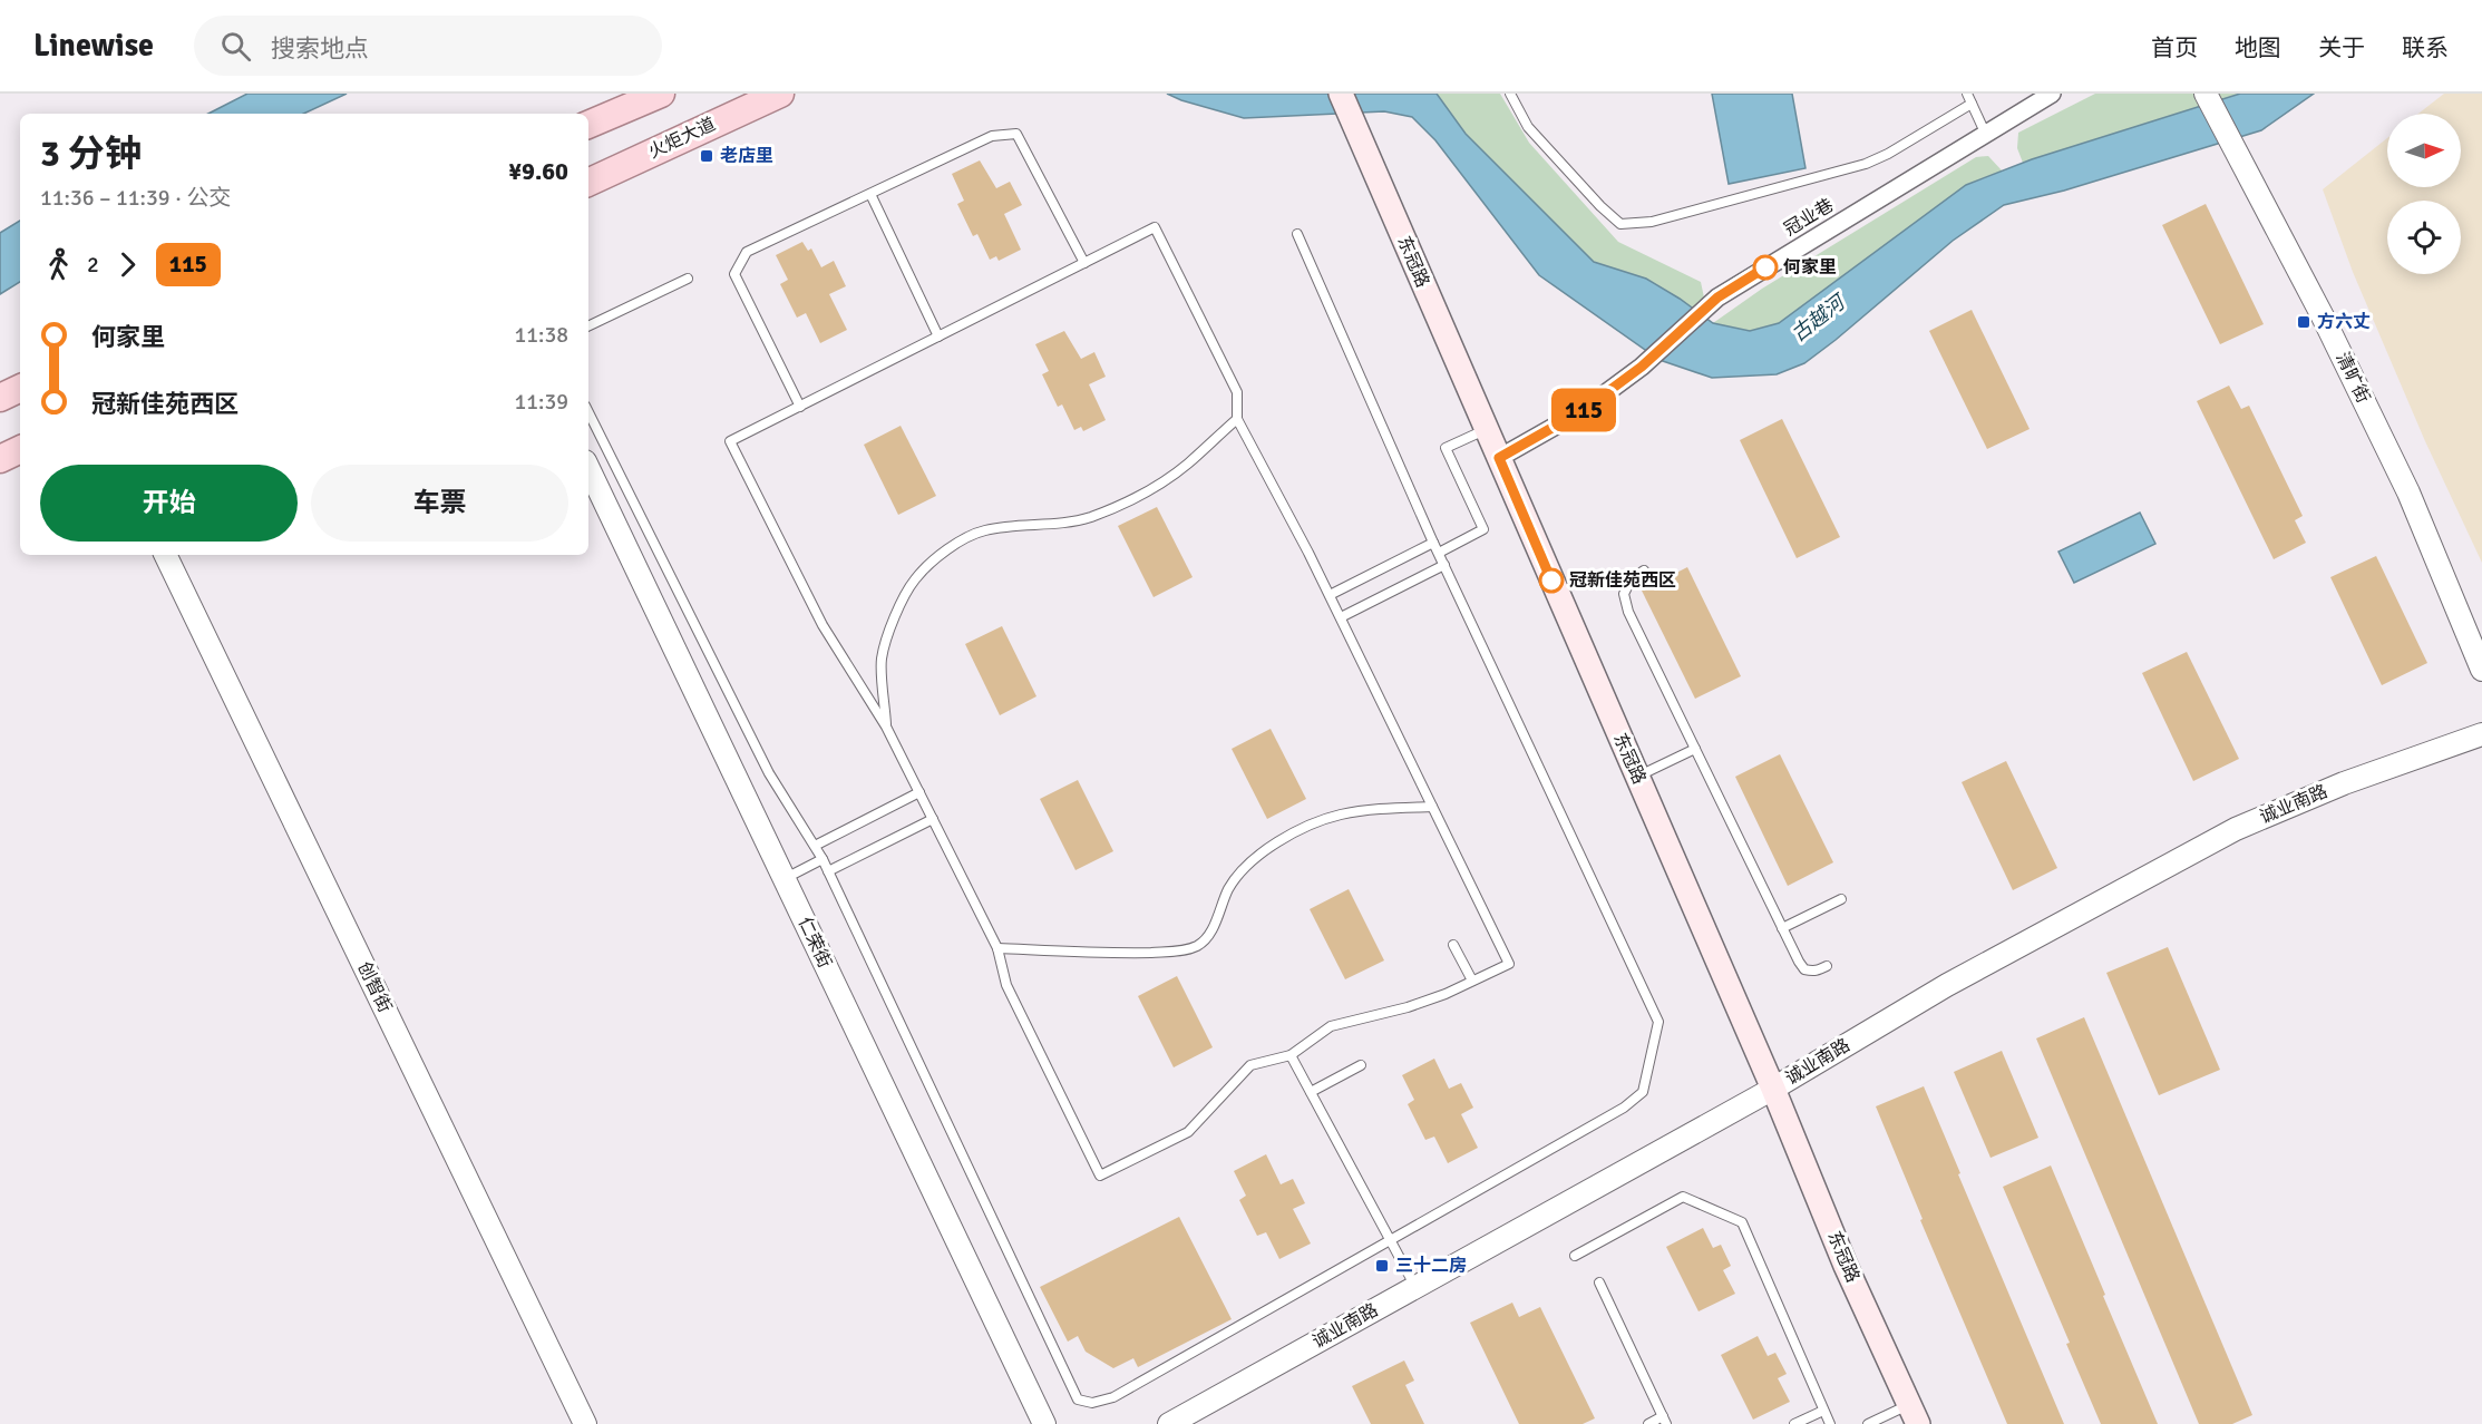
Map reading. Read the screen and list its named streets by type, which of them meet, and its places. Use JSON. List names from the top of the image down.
{
  "streets": {
    "main road": ["火炬大道", "东冠路"],
    "street": [
      "冠业巷",
      "清旷街",
      "诚业南路",
      "仁荣街",
      "创智街"
    ]
  },
  "crossings": [
    ["冠业巷", "东冠路"],
    ["东冠路", "诚业南路"]
  ],
  "water": ["古越河"],
  "places": {
    "transit": ["老店里", "方六丈", "三十二房"],
    "other": ["何家里", "冠新佳苑西区"]
  },
  "lines": ["bus line 115"],
  "north": "right",
  "page": {
    "header": "Linewise",
    "search": "搜索地点",
    "nav": [
      "首页",
      "地图",
      "关于",
      "联系"
    ],
    "on_map": "115",
    "heading": ["3 分钟", "11:36 – 11:39 · 公交", "¥9.60"],
    "legs": ["2", "115"],
    "list": [
      {
        "name": "何家里",
        "value": "11:38"
      },
      {
        "name": "冠新佳苑西区",
        "value": "11:39"
      }
    ],
    "buttons": ["开始", "车票"]
  }
}
